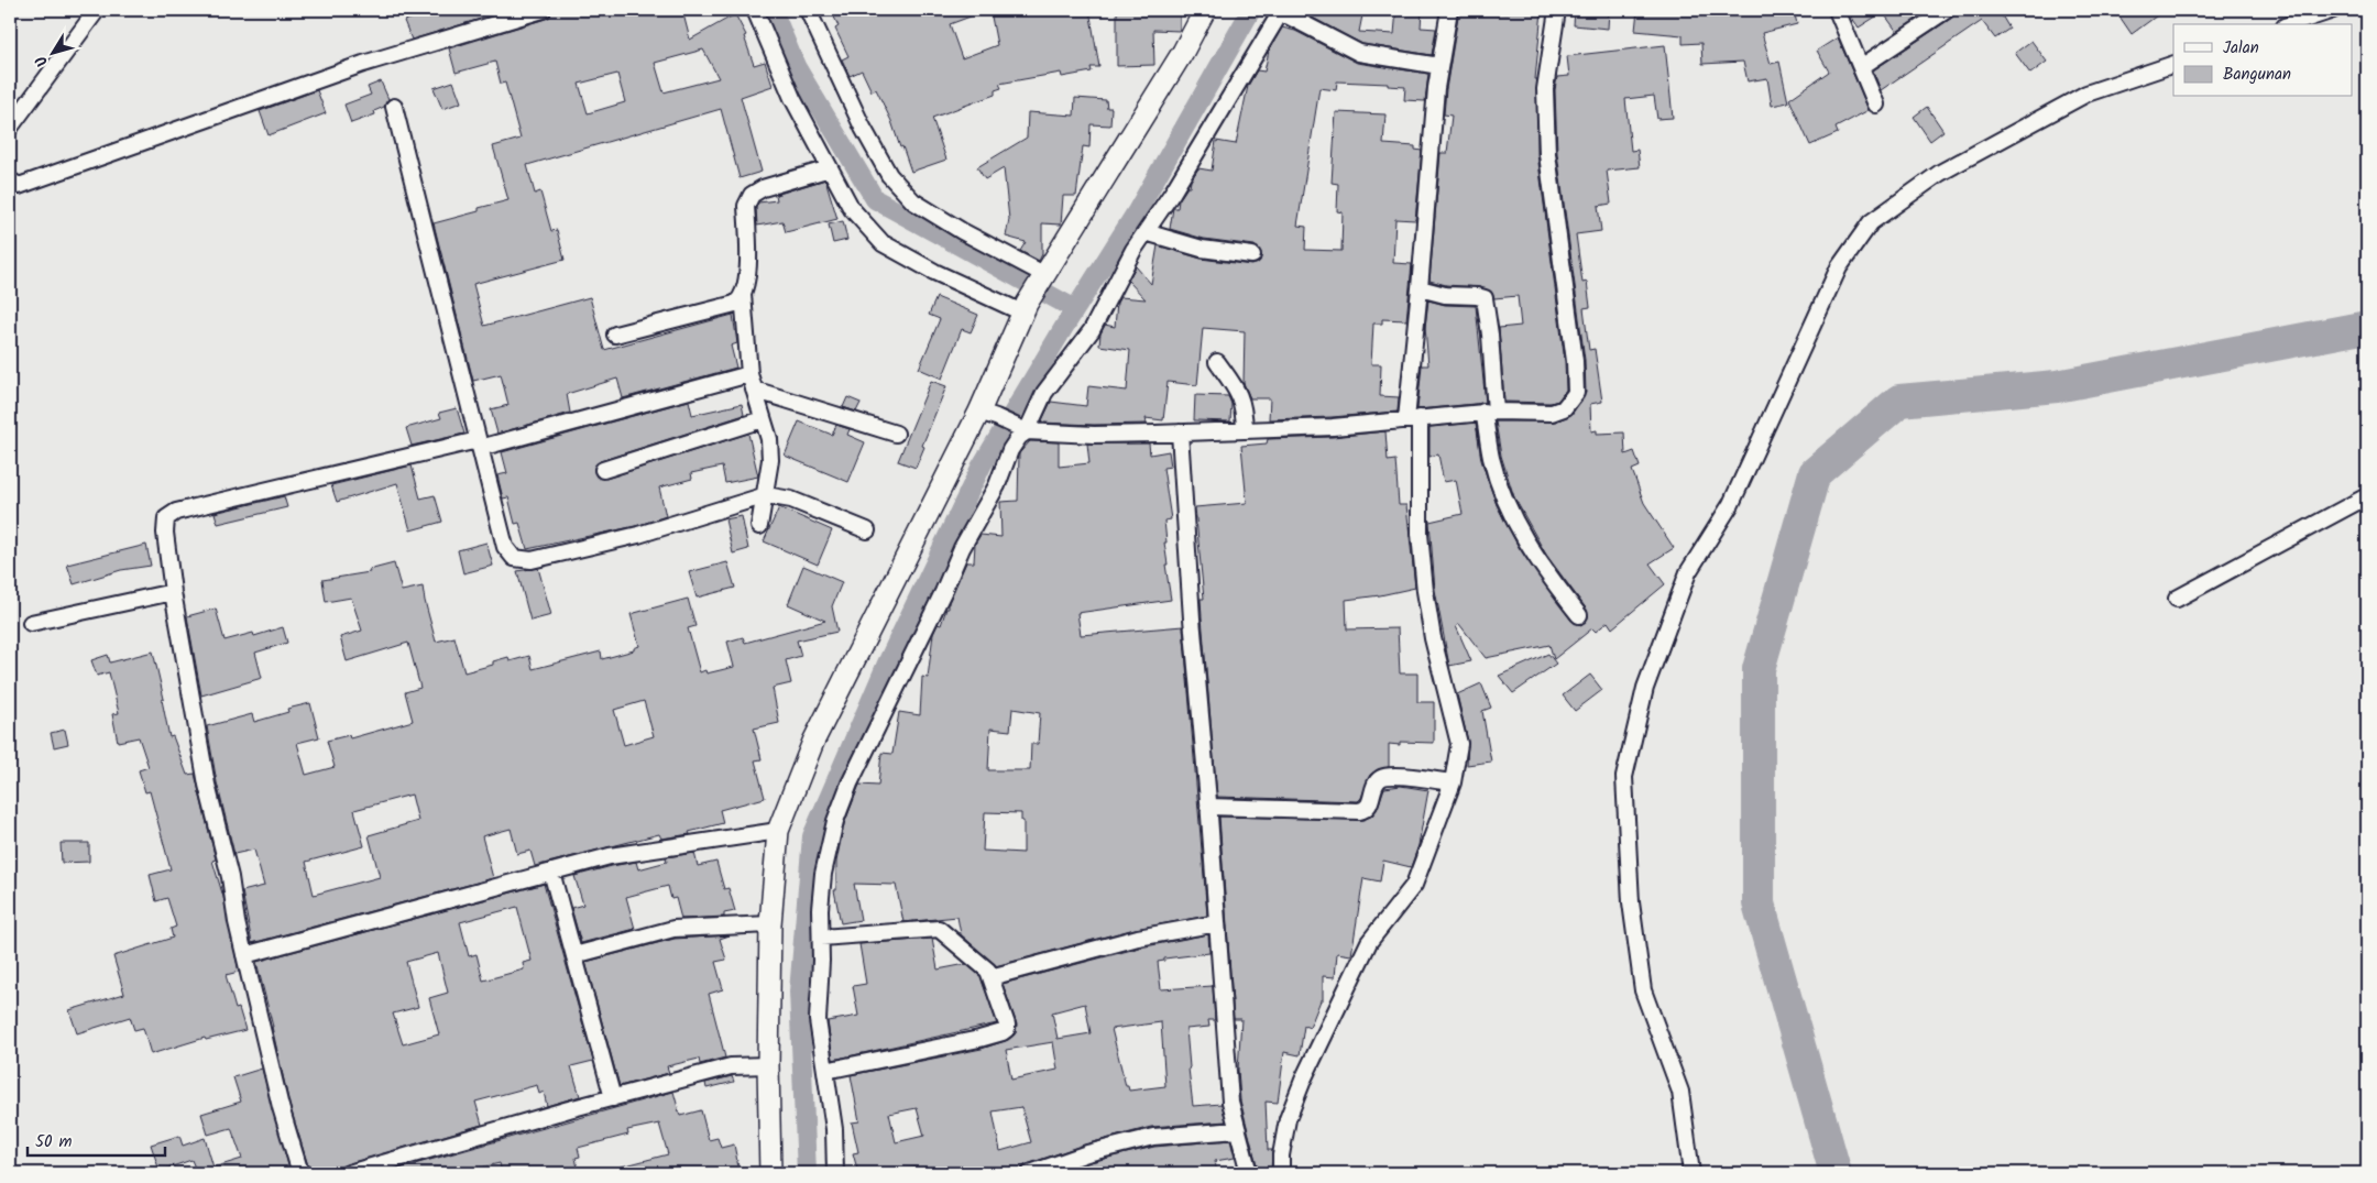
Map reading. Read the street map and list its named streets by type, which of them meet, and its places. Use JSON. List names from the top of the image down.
{
  "legend": ["Jalan", "Bangunan"],
  "scale_bar": "50 m",
  "north": "bottom left"
}
